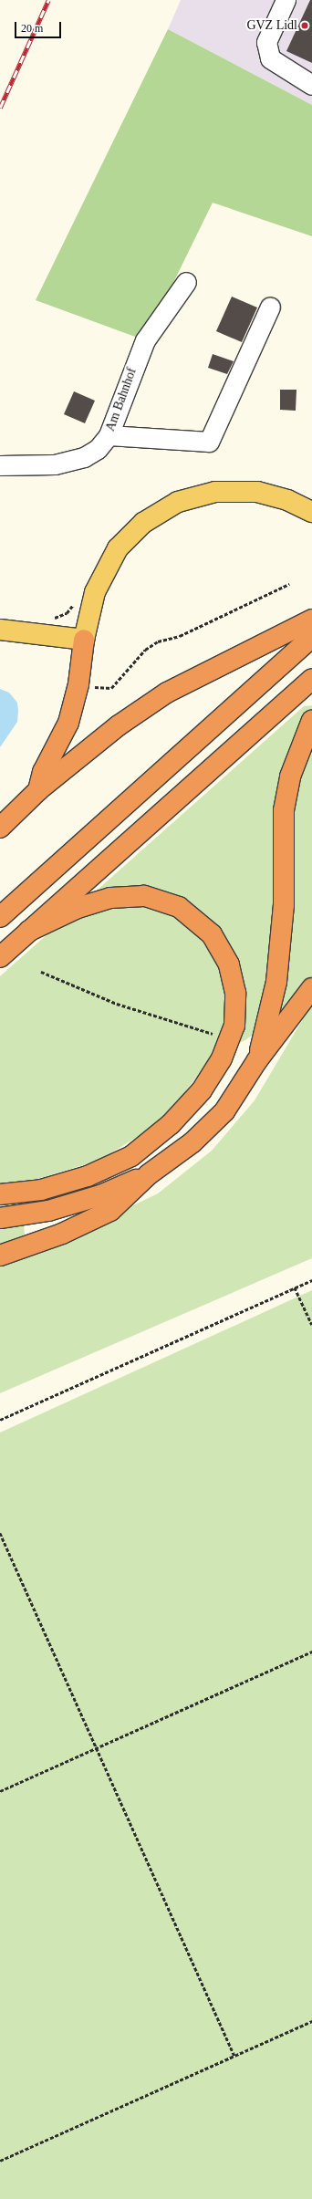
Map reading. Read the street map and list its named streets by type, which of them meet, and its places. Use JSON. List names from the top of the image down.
{
  "streets": {
    "street": ["Am Bahnhof"]
  },
  "places": ["GVZ Lidl"],
  "scale_bar": "20 m"
}
